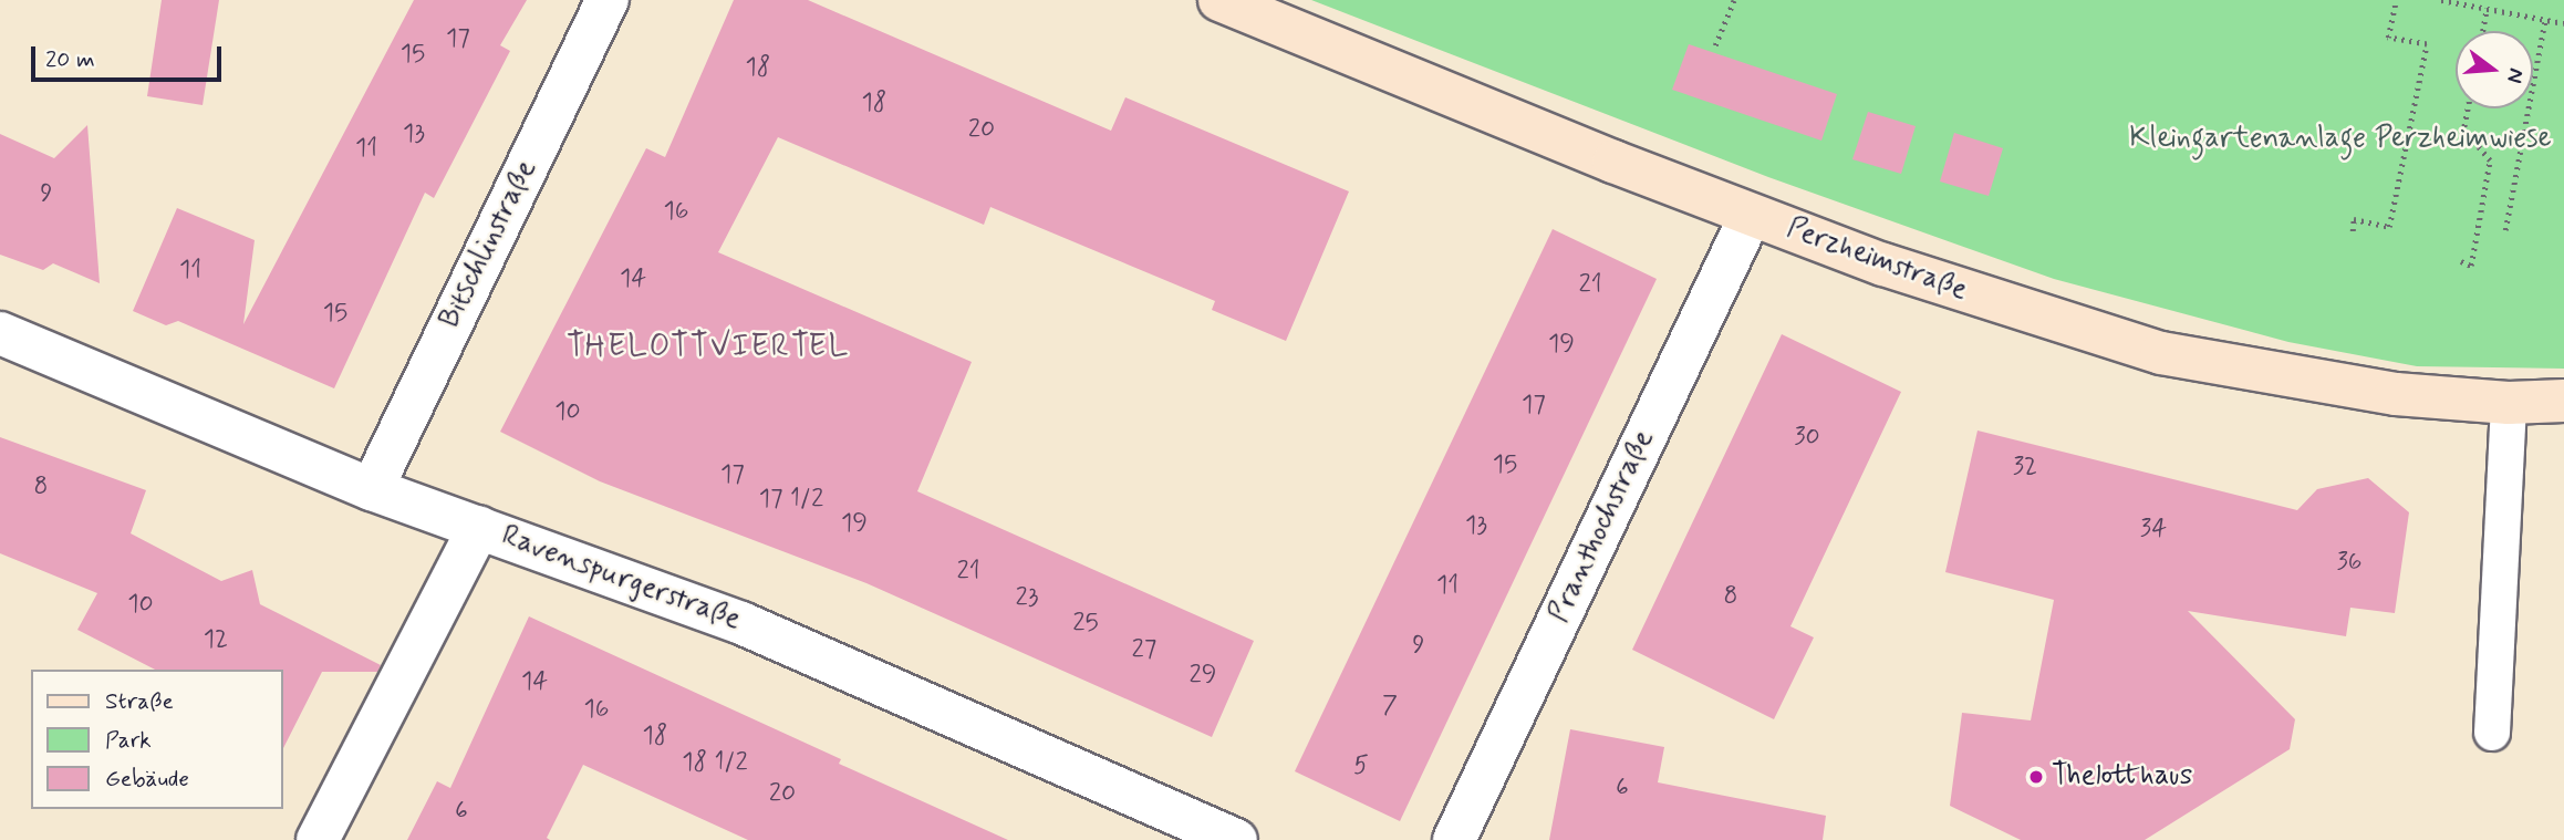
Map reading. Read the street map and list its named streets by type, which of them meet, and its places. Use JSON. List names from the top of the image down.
{
  "streets": {
    "street": [
      "Bitschlinstraße",
      "Perzheimstraße",
      "Pranthochstraße",
      "Ravenspurgerstraße"
    ]
  },
  "crossings": [
    ["Bitschlinstraße", "Ravenspurgerstraße"],
    ["Perzheimstraße", "Pranthochstraße"]
  ],
  "districts": ["THELOTTVIERTEL"],
  "parks": ["Kleingartenanlage Perzheimwiese"],
  "places": ["Thelotthaus"],
  "house_numbers": [
    "17",
    "15",
    "18",
    "18",
    "20",
    "13",
    "11",
    "9",
    "16",
    "11",
    "14",
    "21",
    "15",
    "19",
    "17",
    "10",
    "30",
    "15",
    "32",
    "17",
    "8",
    "17 1/2",
    "19",
    "13",
    "34",
    "36",
    "21",
    "11",
    "8",
    "23",
    "10",
    "25",
    "12",
    "9",
    "27",
    "29",
    "14",
    "7",
    "16",
    "18",
    "18 1/2",
    "5",
    "6",
    "20",
    "6"
  ],
  "legend": ["Straße", "Park", "Gebäude"],
  "scale_bar": "20 m",
  "north": "right"
}
